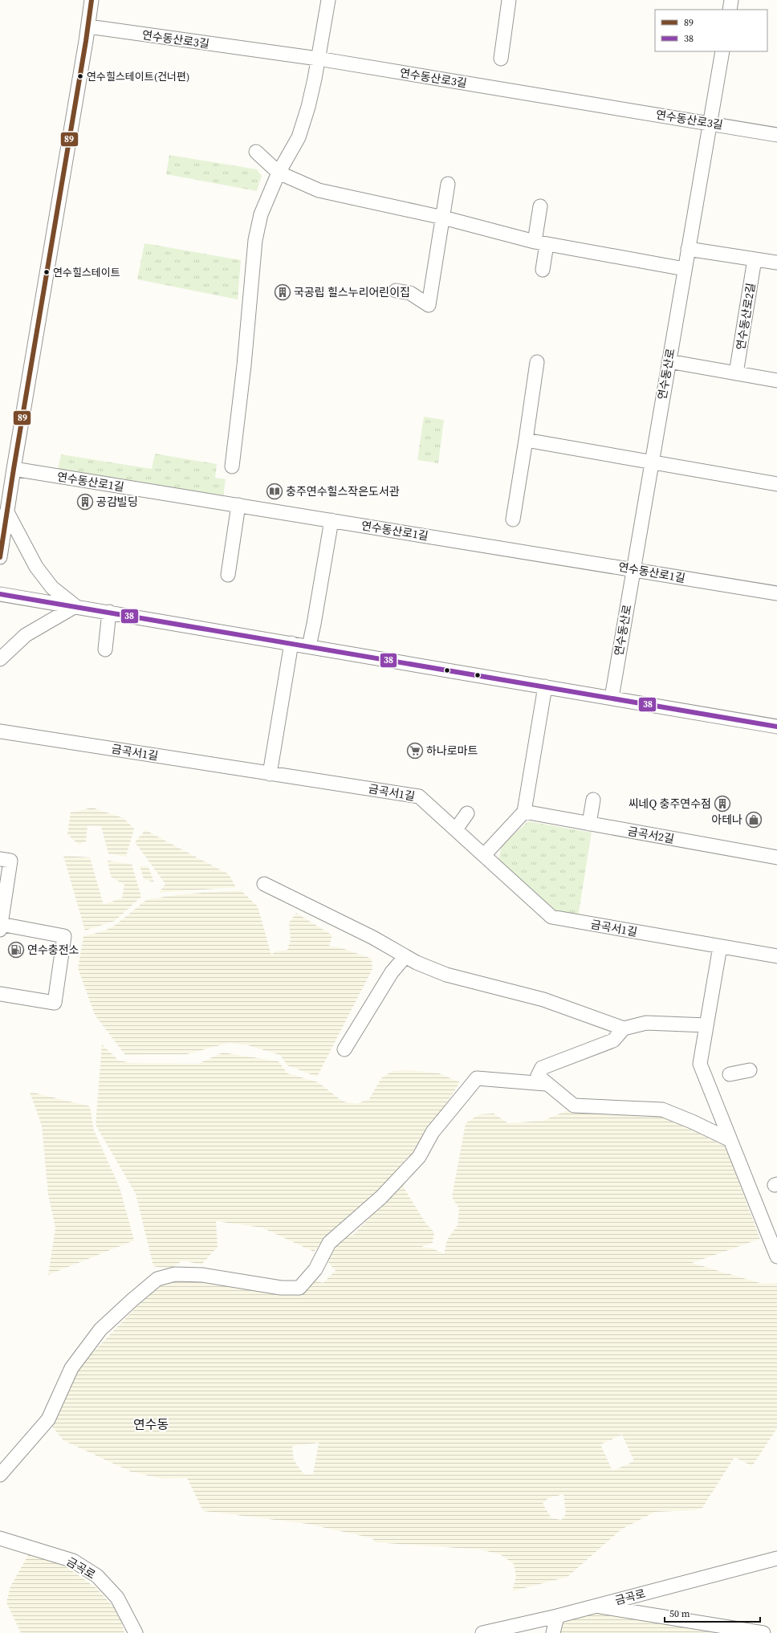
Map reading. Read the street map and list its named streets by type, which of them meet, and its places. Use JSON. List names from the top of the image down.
{
  "streets": {
    "street": [
      "연수동산로3길",
      "연수동산로2길",
      "연수동산로",
      "연수동산로1길",
      "금곡서1길",
      "금곡서2길",
      "금곡로"
    ]
  },
  "crossings": [
    ["연수동산로3길", "연수동산로"],
    ["연수동산로", "연수동산로1길"]
  ],
  "districts": ["연수동"],
  "places": {
    "other": ["연수힐스테이트(건너편)", "연수힐스테이트"],
    "building": ["국공립 힐스누리어린이집", "공감빌딩", "씨네Q 충주연수점"],
    "library": ["충주연수힐스작은도서관"],
    "supermarket": ["하나로마트"],
    "shop": ["아테나"],
    "fuel station": ["연수충전소"]
  },
  "lines": ["transit line 89", "transit line 38"],
  "legend": ["89", "38"],
  "scale_bar": "50 m"
}
